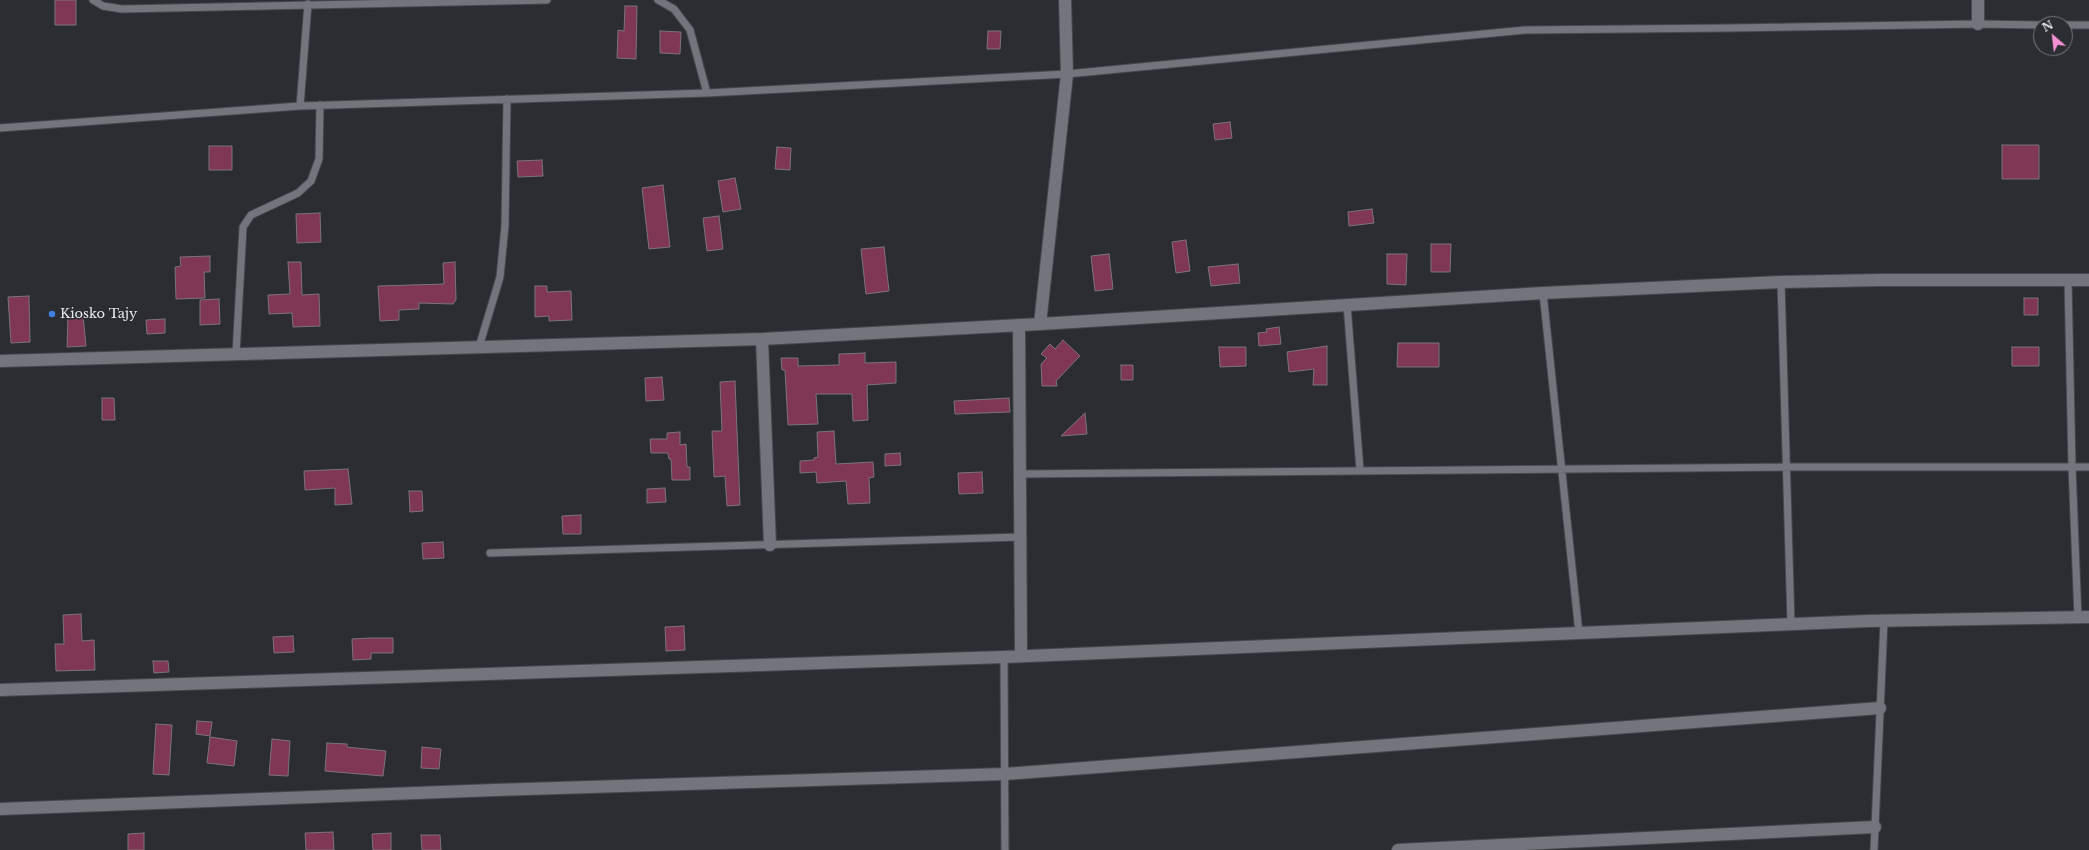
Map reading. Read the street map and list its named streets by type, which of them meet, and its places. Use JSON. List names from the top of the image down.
{
  "places": ["Kiosko Tajy"],
  "north": "top left"
}
